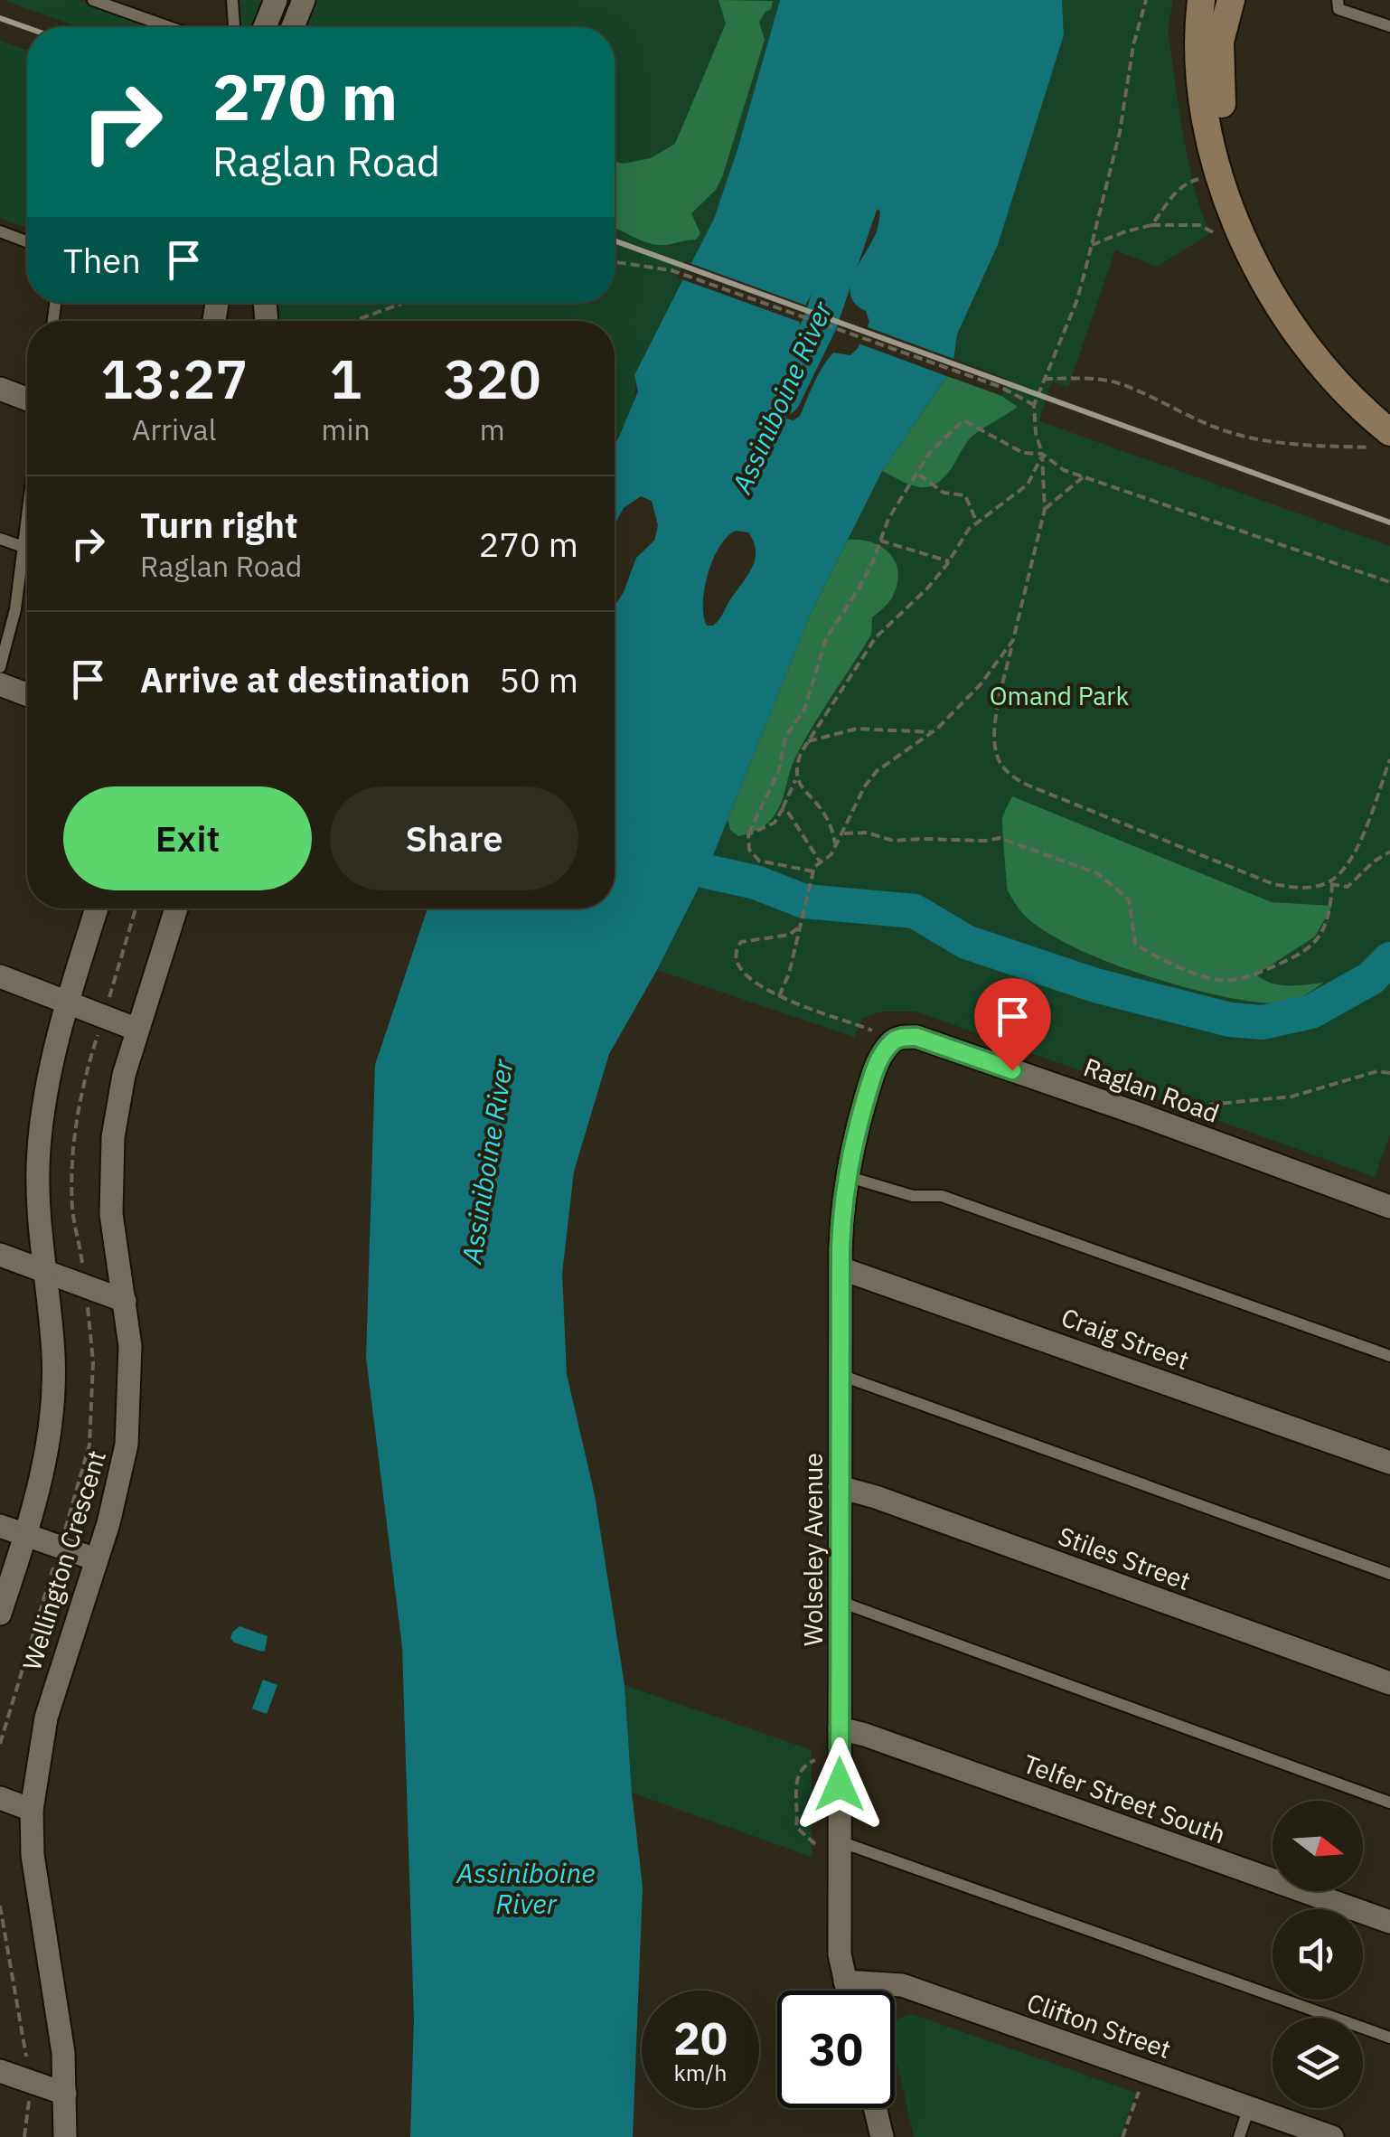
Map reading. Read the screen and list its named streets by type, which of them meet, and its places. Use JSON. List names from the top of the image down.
{
  "streets": {
    "street": [
      "Raglan Road",
      "Craig Street",
      "Wolseley Avenue",
      "Stiles Street",
      "Wellington Crescent",
      "Telfer Street South",
      "Clifton Street"
    ]
  },
  "crossings": [
    ["Raglan Road", "Wolseley Avenue"],
    ["Craig Street", "Wolseley Avenue"],
    ["Wolseley Avenue", "Stiles Street"],
    ["Wolseley Avenue", "Telfer Street South"],
    ["Wolseley Avenue", "Clifton Street"]
  ],
  "water": ["Assiniboine River"],
  "parks": ["Omand Park"],
  "north": "right",
  "page": {
    "turn": ["270 m", "Raglan Road"],
    "then": "Then",
    "eta": [
      "13:27",
      "Arrival",
      "1",
      "min",
      "320",
      "m"
    ],
    "list": [
      {
        "name": "Turn right",
        "note": "Raglan Road",
        "value": "270 m"
      },
      {
        "name": "Arrive at destination",
        "value": "50 m"
      }
    ],
    "buttons": ["Exit", "Share"],
    "speed": "20 km/h",
    "limit": "30"
  }
}
